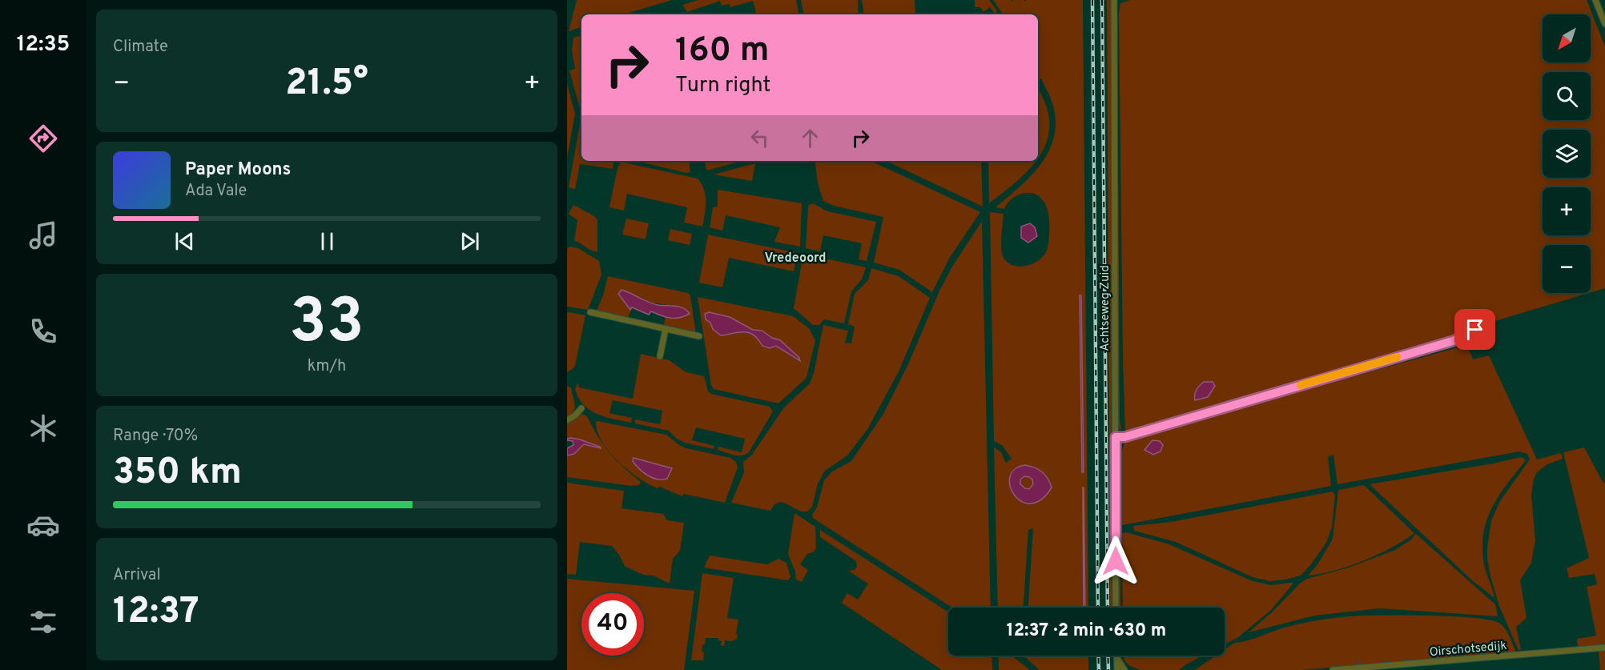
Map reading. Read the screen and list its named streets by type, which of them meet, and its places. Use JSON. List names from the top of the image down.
{
  "streets": {
    "street": ["Achtseweg Zuid", "Oirschotsedijk"]
  },
  "districts": ["Vredeoord"],
  "north": "bottom left",
  "page": {
    "tabs": "12:35",
    "tile": [
      "Climate",
      ["33", "km/h"],
      ["Range · 70%", "350 km"],
      ["Arrival", "12:37"]
    ],
    "map_buttons": ["+", "−"],
    "turn": ["160 m", "Turn right"],
    "heat": ["−", "21.5°", "+"],
    "song": ["Paper Moons", "Ada Vale"],
    "limit": "40",
    "trip": "12:37 · 2 min · 630 m"
  }
}
